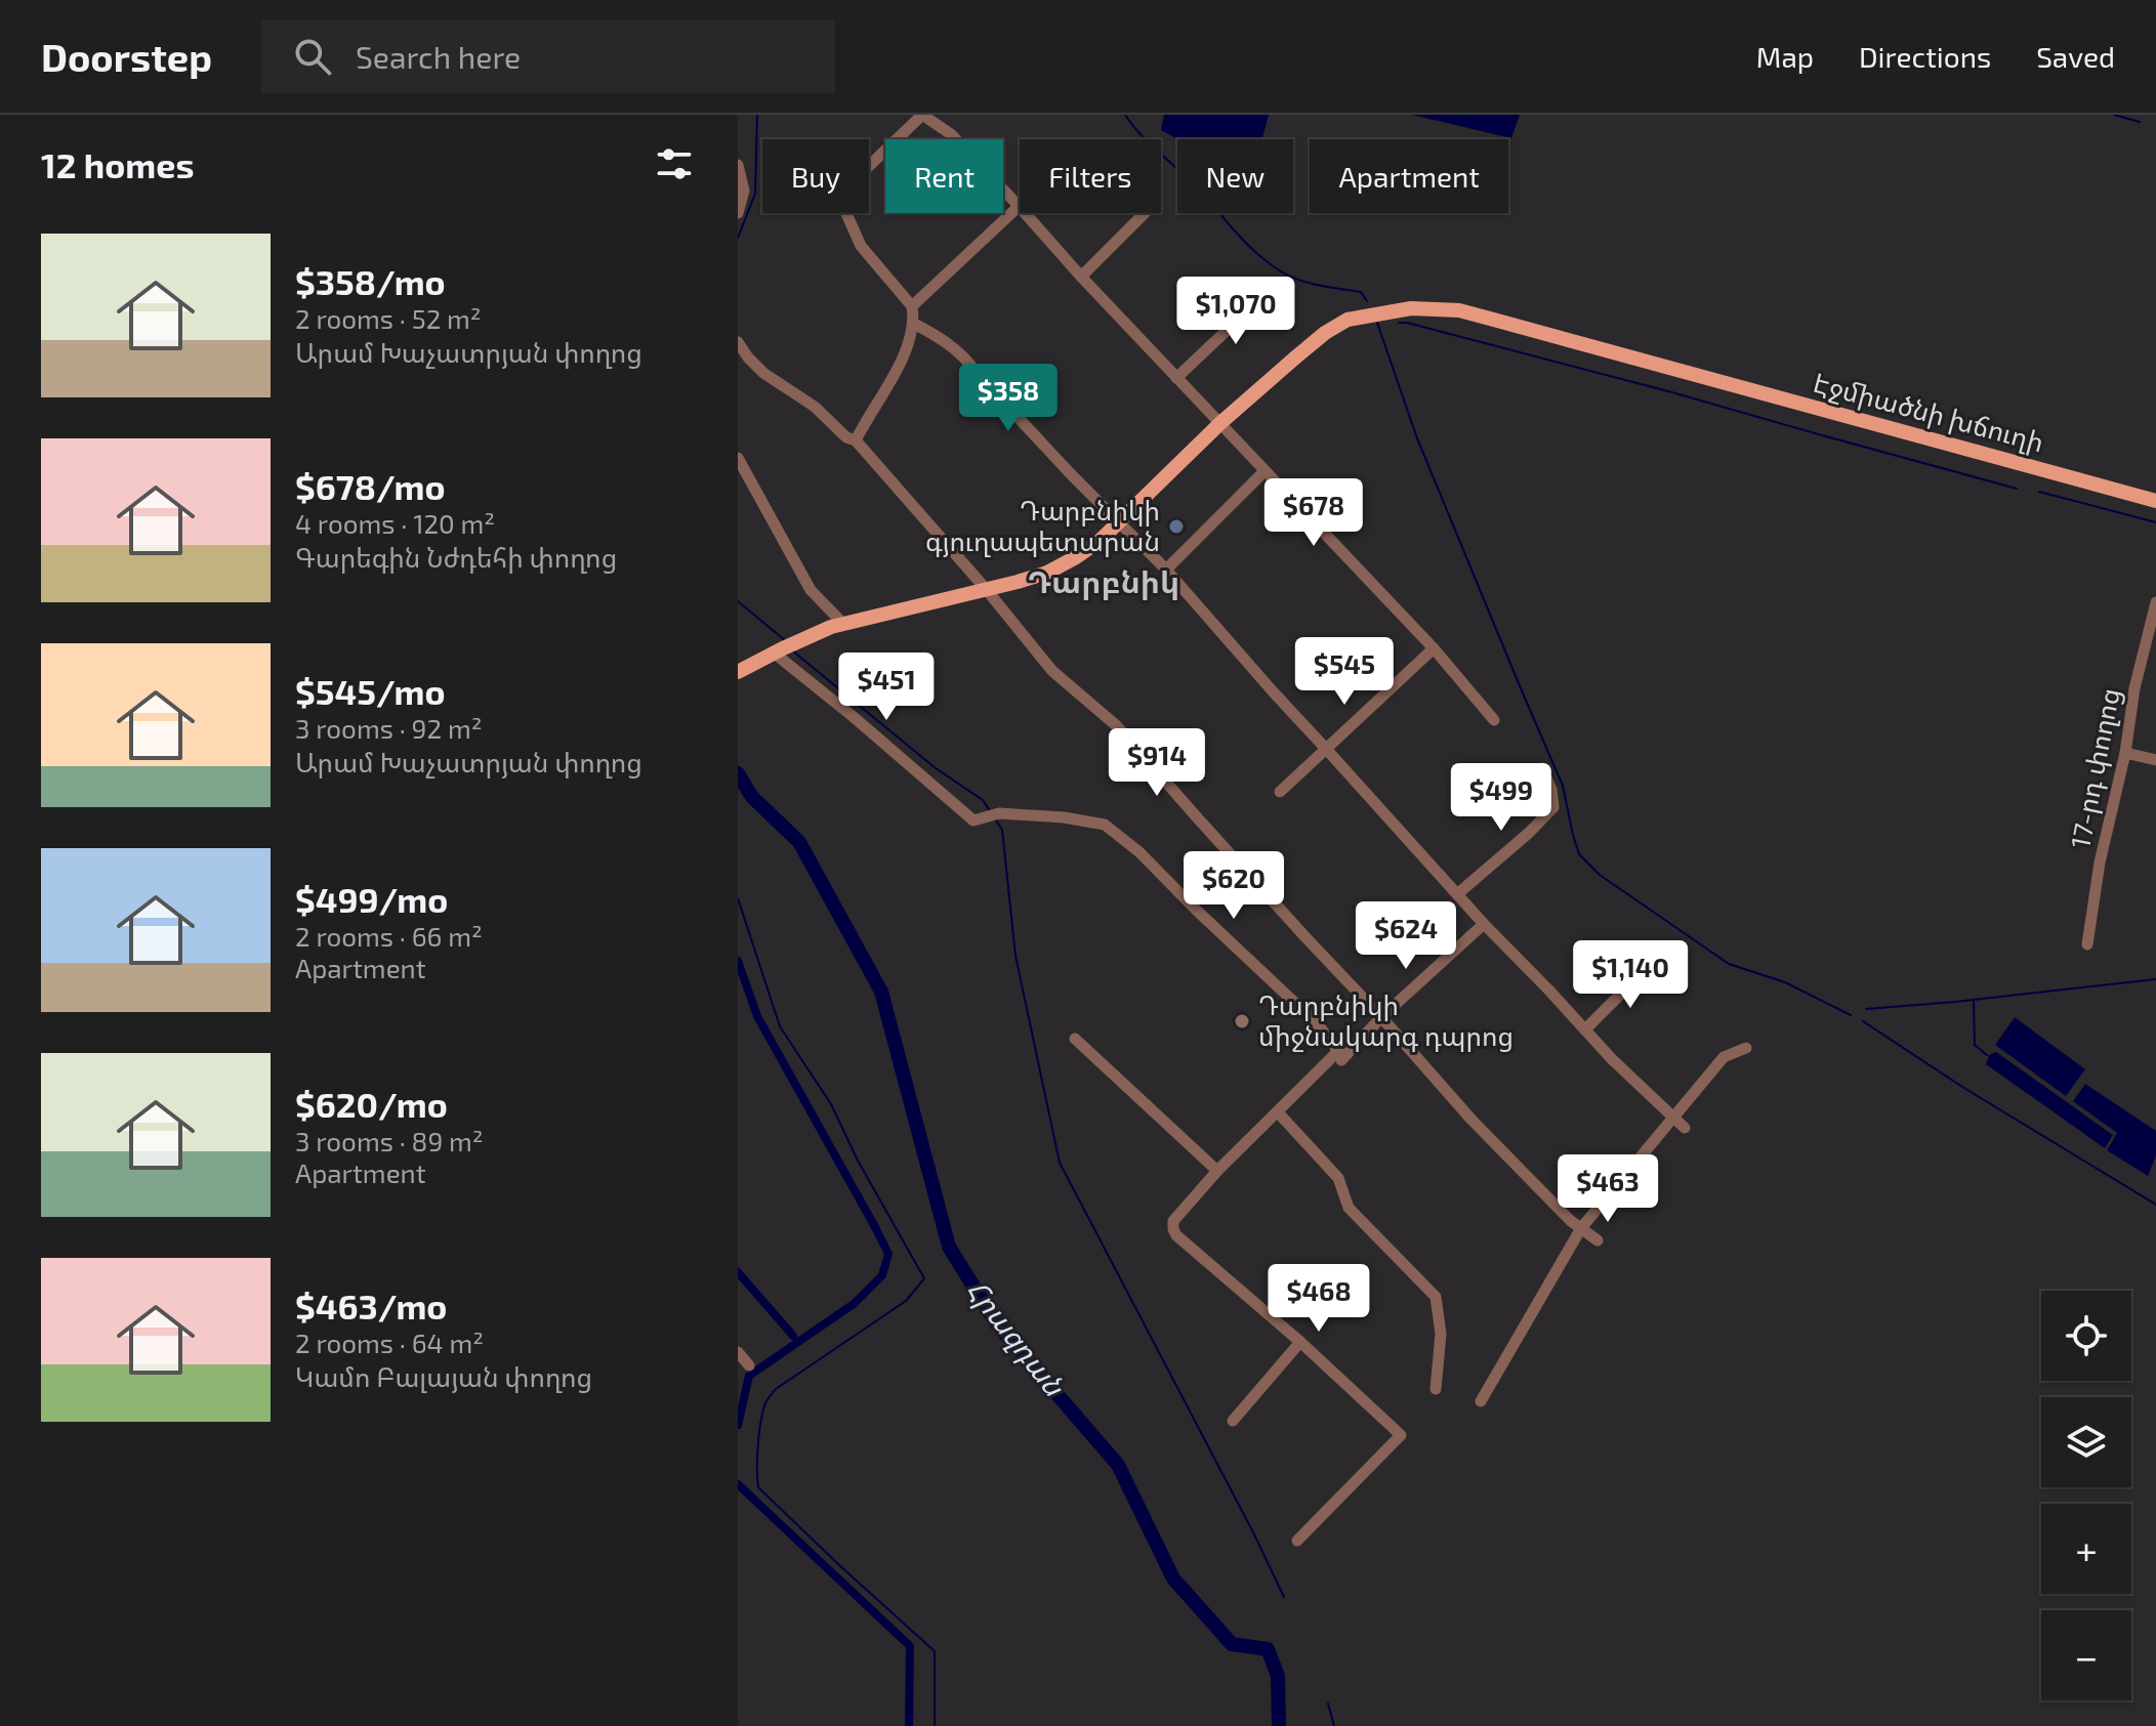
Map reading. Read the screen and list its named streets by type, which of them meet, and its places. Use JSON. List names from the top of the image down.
{
  "streets": {
    "main road": ["Էջմիածնի խճուղի"],
    "street": ["17-րդ փողոց"]
  },
  "districts": ["Դարբնիկ"],
  "water": ["Հրազդան"],
  "places": ["Դարբնիկի գյուղապետարան", "Դարբնիկի միջնակարգ դպրոց"],
  "page": {
    "header": "Doorstep",
    "search": "Search here",
    "nav": ["Map", "Directions", "Saved"],
    "heading": "12 homes",
    "chip": [
      "Buy",
      "Rent",
      "Filters",
      "New",
      "Apartment"
    ],
    "list": [
      {
        "name": "$358/mo",
        "note": "2 rooms · 52 m² · Արամ Խաչատրյան փողոց"
      },
      {
        "name": "$678/mo",
        "note": "4 rooms · 120 m² · Գարեգին Նժդեհի փողոց"
      },
      {
        "name": "$545/mo",
        "note": "3 rooms · 92 m² · Արամ Խաչատրյան փողոց"
      },
      {
        "name": "$499/mo",
        "note": "2 rooms · 66 m² · Apartment"
      },
      {
        "name": "$620/mo",
        "note": "3 rooms · 89 m² · Apartment"
      },
      {
        "name": "$463/mo",
        "note": "2 rooms · 64 m² · Կամո Բալայան փողոց"
      }
    ],
    "price": [
      "$1,070",
      "$358",
      "$678",
      "$545",
      "$451",
      "$914",
      "$499",
      "$620",
      "$624",
      "$1,140",
      "$463",
      "$468"
    ],
    "map_buttons": ["+", "−"]
  }
}
